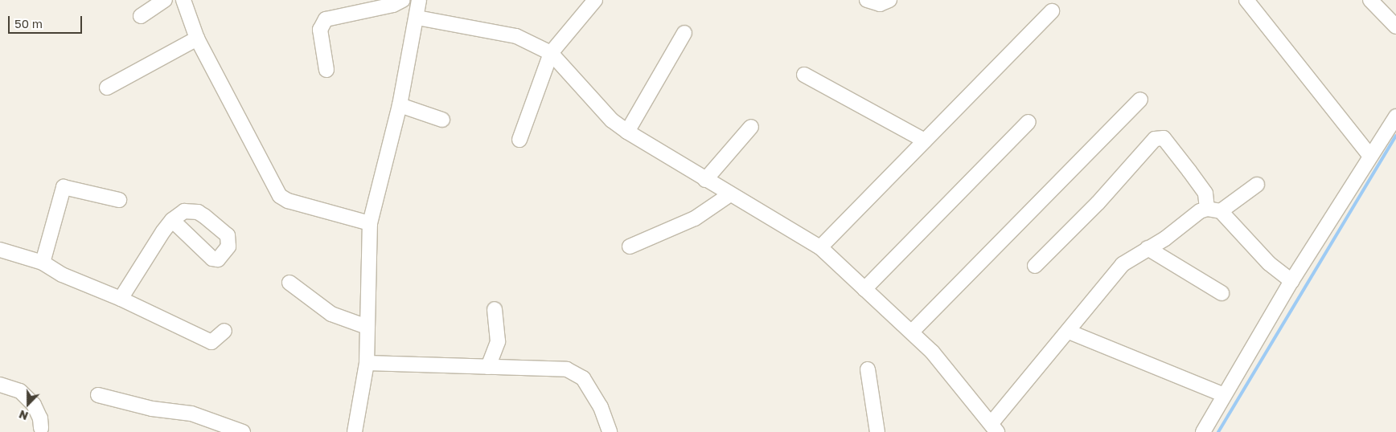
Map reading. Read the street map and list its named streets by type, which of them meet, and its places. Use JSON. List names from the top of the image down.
{
  "scale_bar": "50 m",
  "north": "bottom"
}
